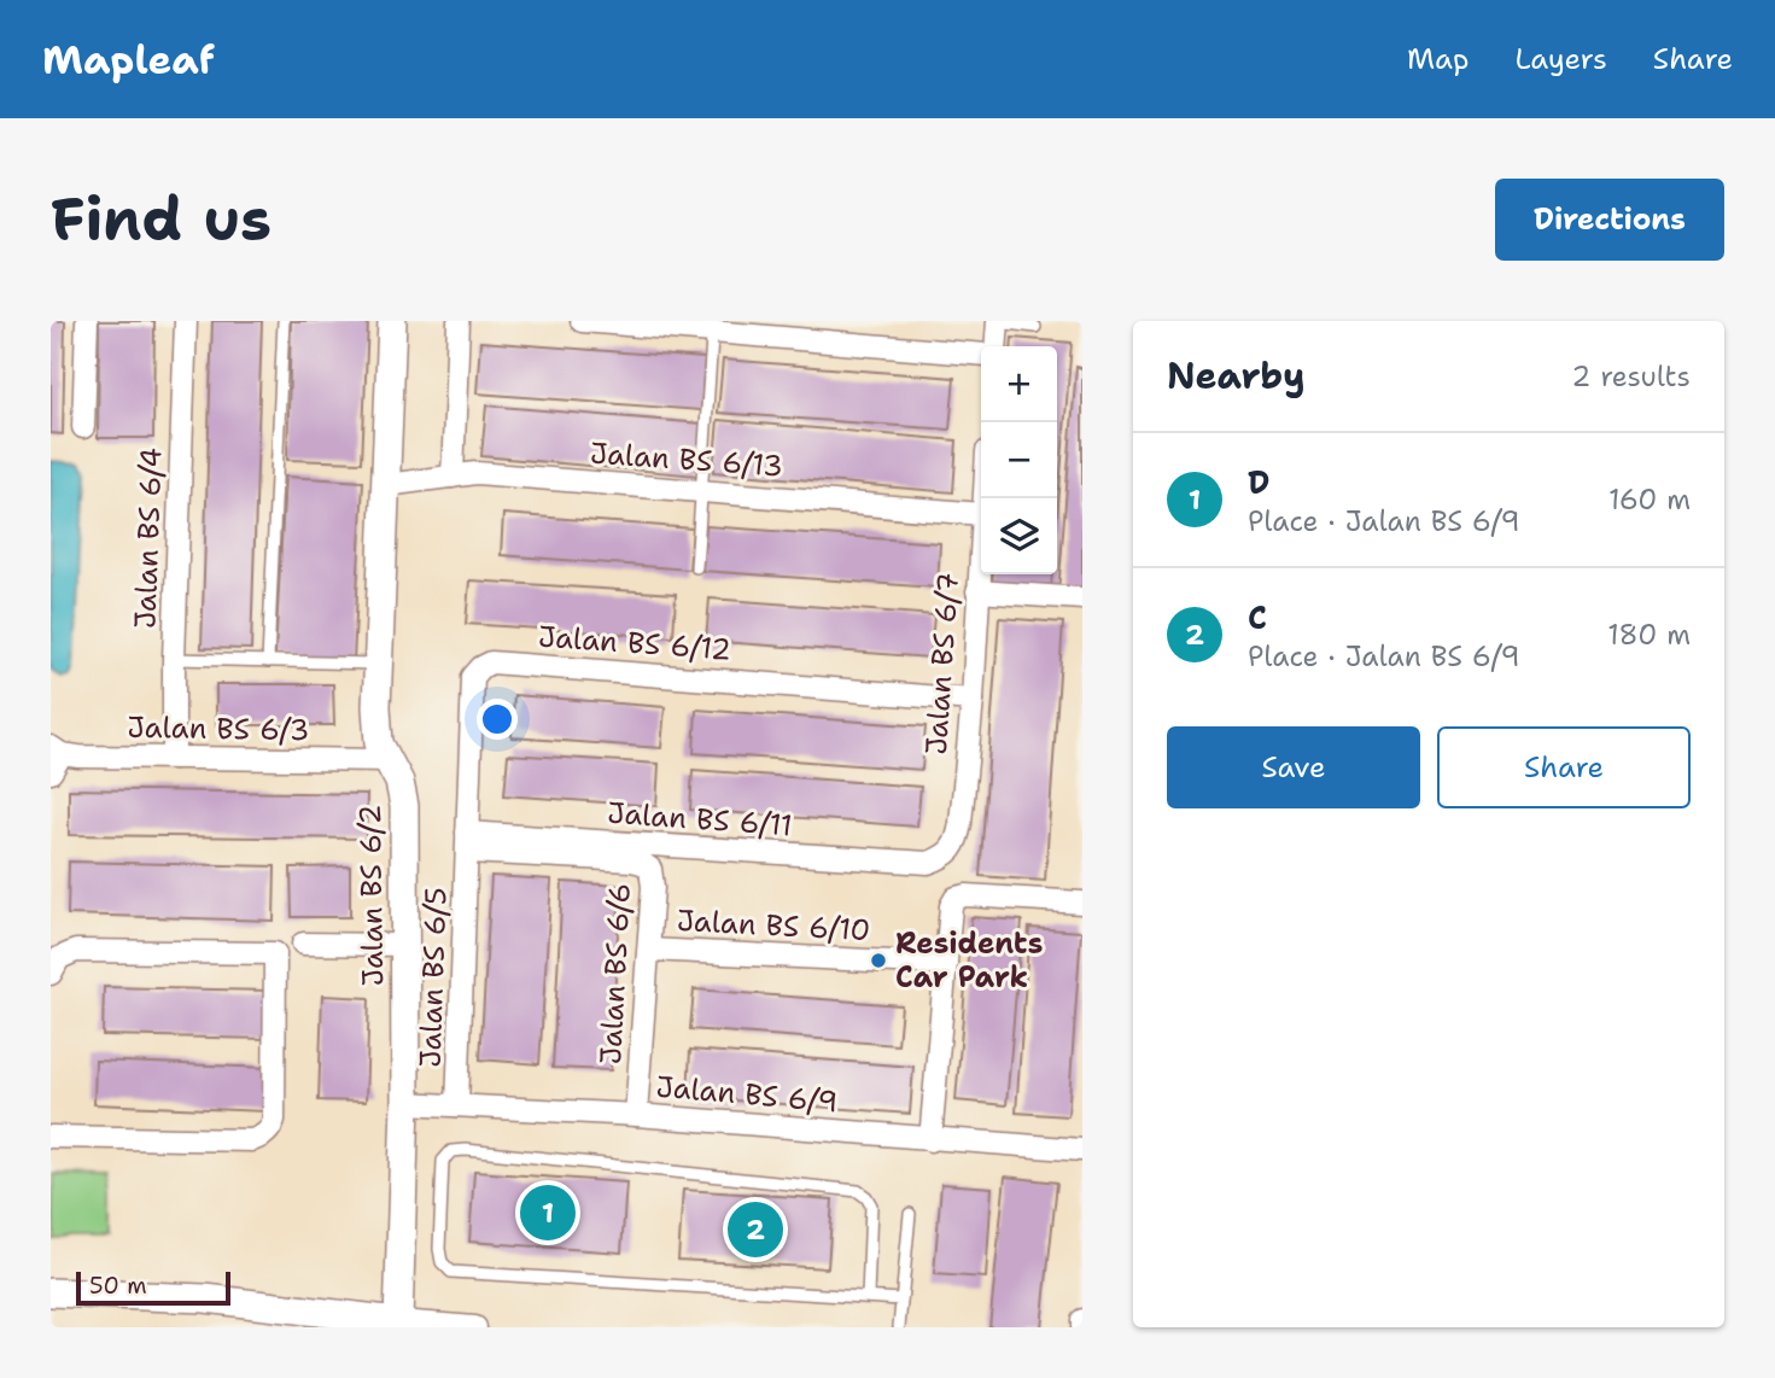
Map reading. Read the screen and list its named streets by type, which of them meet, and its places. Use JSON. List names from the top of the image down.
{
  "streets": {
    "street": [
      "Jalan BS 6/13",
      "Jalan BS 6/4",
      "Jalan BS 6/12",
      "Jalan BS 6/7",
      "Jalan BS 6/3",
      "Jalan BS 6/11",
      "Jalan BS 6/2",
      "Jalan BS 6/10",
      "Jalan BS 6/6",
      "Jalan BS 6/5",
      "Jalan BS 6/9"
    ]
  },
  "crossings": [
    ["Jalan BS 6/13", "Jalan BS 6/2"],
    ["Jalan BS 6/4", "Jalan BS 6/3"],
    ["Jalan BS 6/12", "Jalan BS 6/7"],
    ["Jalan BS 6/12", "Jalan BS 6/11"],
    ["Jalan BS 6/12", "Jalan BS 6/6"],
    ["Jalan BS 6/12", "Jalan BS 6/5"],
    ["Jalan BS 6/7", "Jalan BS 6/11"],
    ["Jalan BS 6/3", "Jalan BS 6/2"],
    ["Jalan BS 6/11", "Jalan BS 6/6"],
    ["Jalan BS 6/11", "Jalan BS 6/5"],
    ["Jalan BS 6/2", "Jalan BS 6/9"],
    ["Jalan BS 6/10", "Jalan BS 6/6"],
    ["Jalan BS 6/6", "Jalan BS 6/5"],
    ["Jalan BS 6/6", "Jalan BS 6/9"],
    ["Jalan BS 6/5", "Jalan BS 6/9"]
  ],
  "places": ["Residents Car Park"],
  "scale_bar": "50 m",
  "page": {
    "header": "Mapleaf",
    "nav": ["Map", "Layers", "Share"],
    "buttons": [
      "Directions",
      ["Save", "Share"]
    ],
    "title": "Find us",
    "heading": ["Nearby", "2 results"],
    "map_buttons": ["+", "−"],
    "list": [
      {
        "mark": "1",
        "name": "D",
        "note": "Place · Jalan BS 6/9",
        "value": "160 m"
      },
      {
        "mark": "2",
        "name": "C",
        "note": "Place · Jalan BS 6/9",
        "value": "180 m"
      }
    ],
    "pins": ["1", "2"],
    "scale": "50 m"
  }
}
